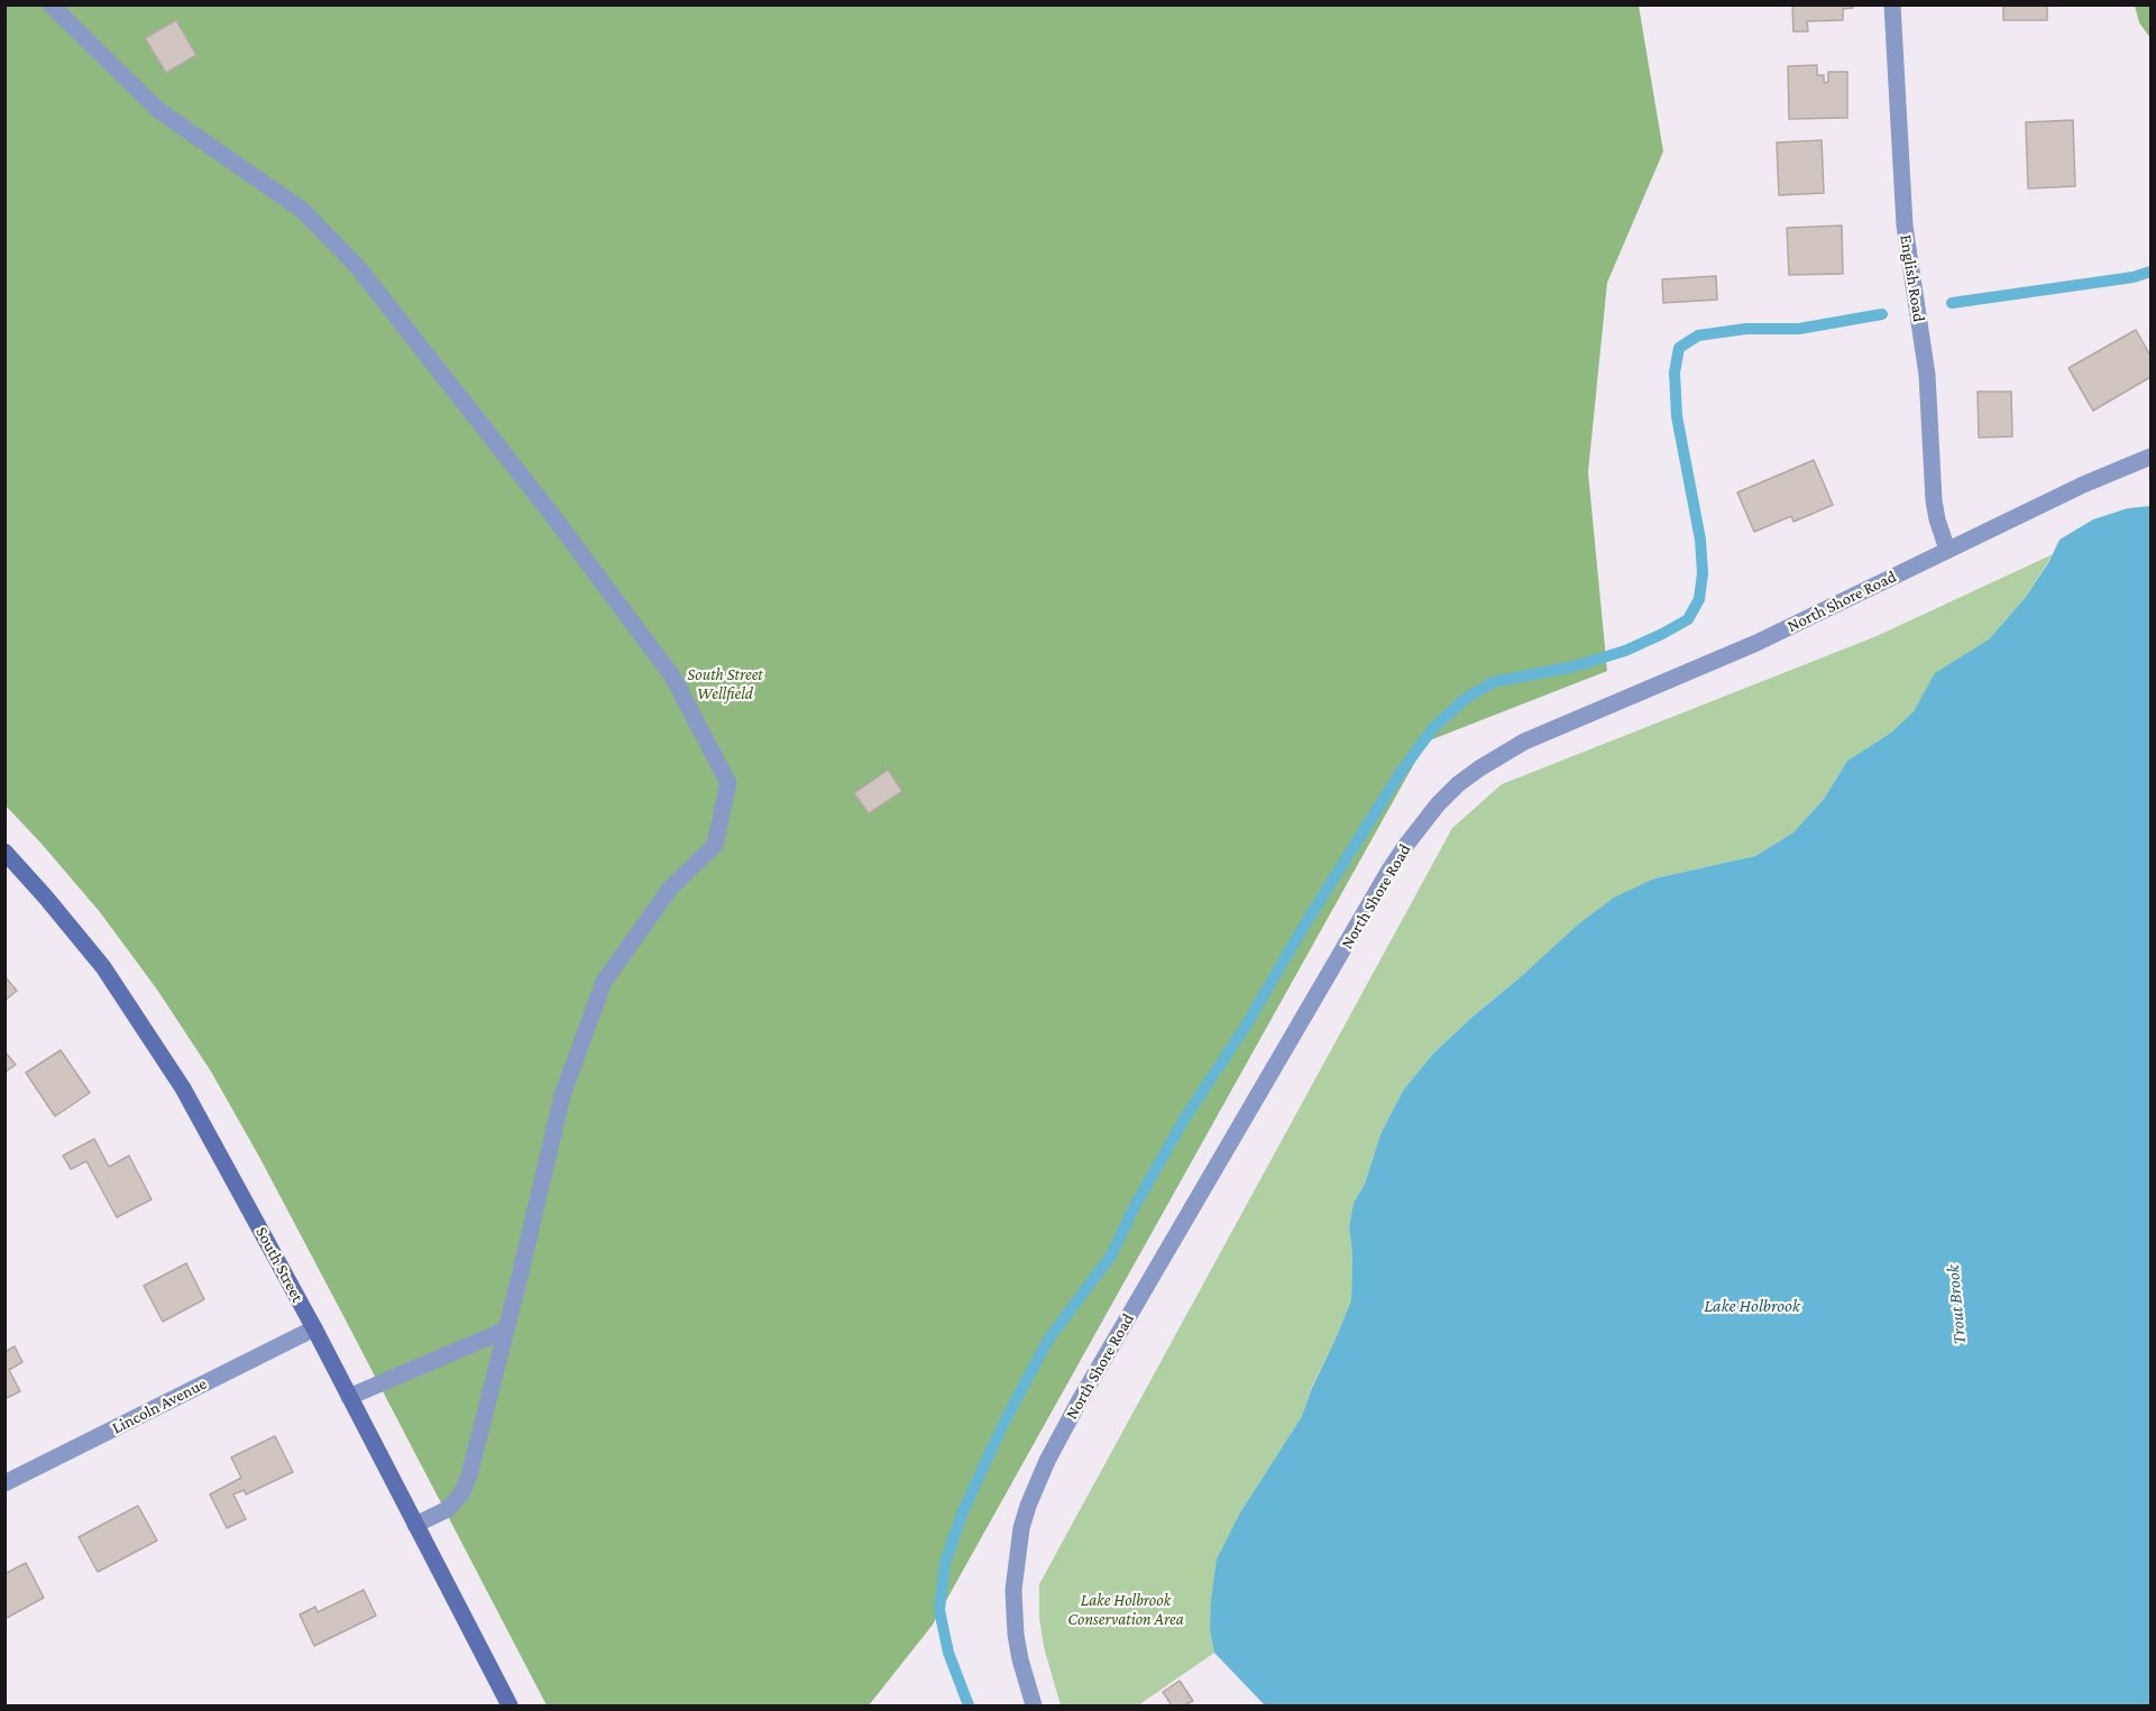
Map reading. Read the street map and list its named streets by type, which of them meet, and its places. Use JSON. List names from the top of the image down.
{
  "streets": {
    "main road": ["South Street"],
    "street": ["English Road", "North Shore Road", "Lincoln Avenue"]
  },
  "crossings": [
    ["English Road", "North Shore Road"],
    ["South Street", "Lincoln Avenue"]
  ],
  "water": ["Trout Brook", "Lake Holbrook"],
  "parks": ["South Street Wellfield", "Lake Holbrook Conservation Area"]
}
